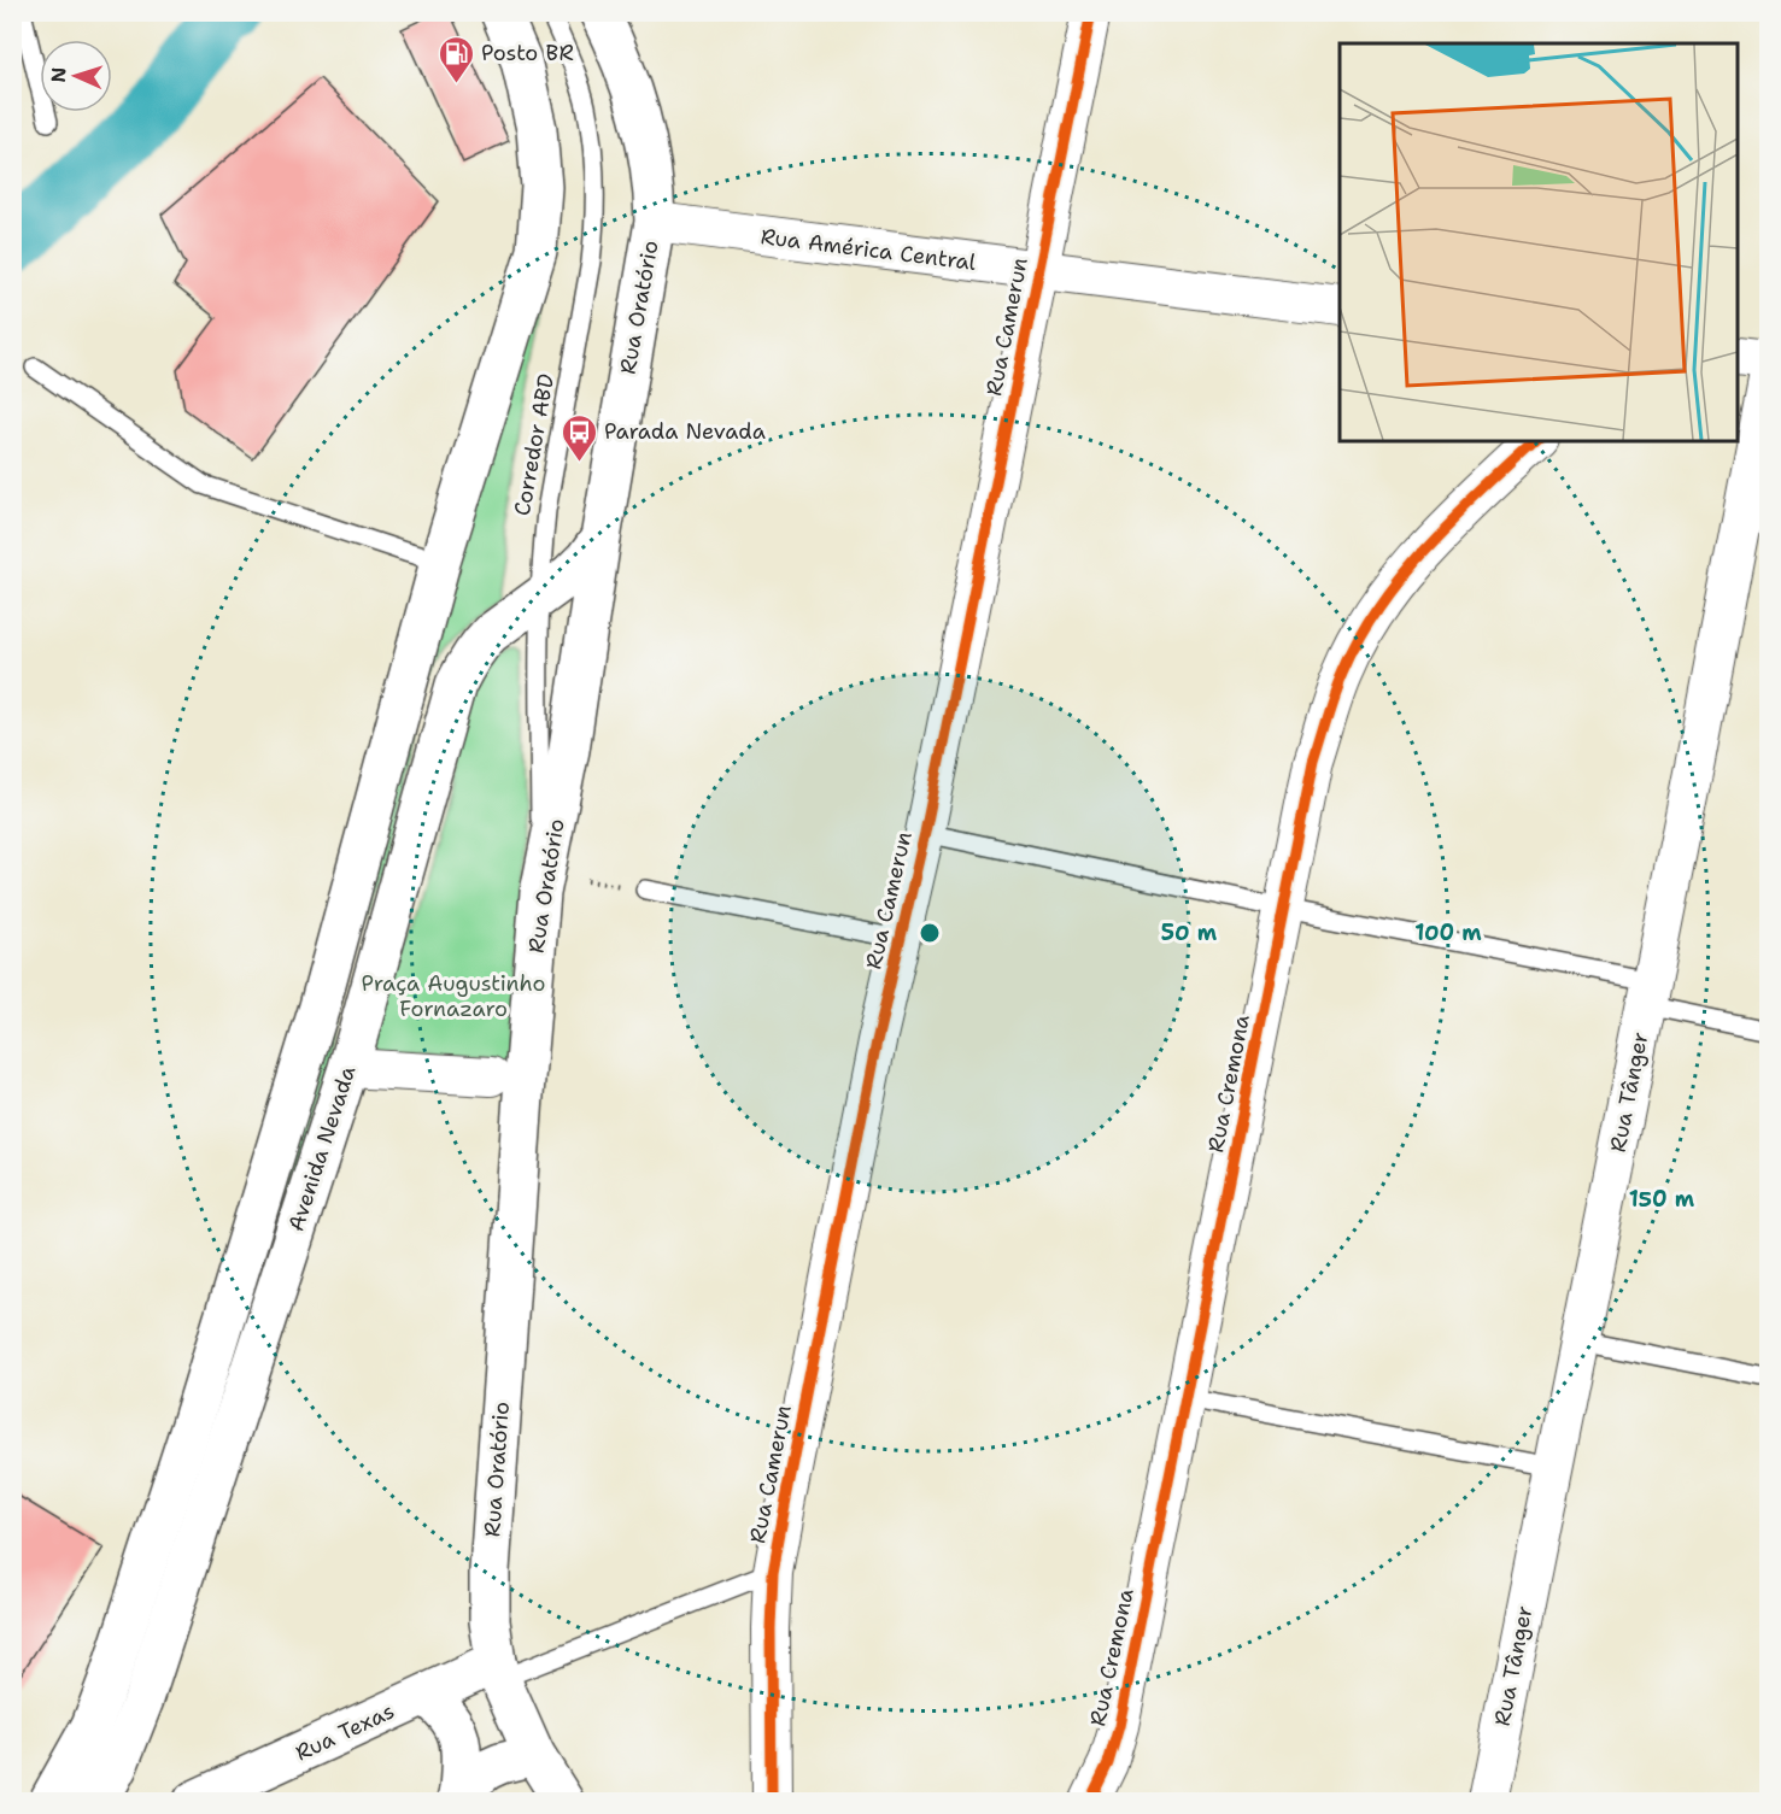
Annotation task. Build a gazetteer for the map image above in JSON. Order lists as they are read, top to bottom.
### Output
{
  "streets": {
    "main road": ["Rua Oratório", "Avenida Nevada", "Rua Texas"],
    "street": [
      "Rua América Central",
      "Rua Camerun",
      "Rua Cremona",
      "Rua Tânger"
    ],
    "lane": ["Corredor ABD"]
  },
  "crossings": [
    ["Rua América Central", "Rua Oratório"],
    ["Rua América Central", "Rua Camerun"],
    ["Rua Oratório", "Corredor ABD"],
    ["Rua Oratório", "Avenida Nevada"],
    ["Rua Oratório", "Rua Texas"],
    ["Corredor ABD", "Avenida Nevada"]
  ],
  "parks": ["Praça Augustinho Fornazaro"],
  "places": {
    "fuel station": ["Posto BR"],
    "bus stop": ["Parada Nevada"]
  },
  "north": "left",
  "rings": ["50 m", "100 m", "150 m"]
}
